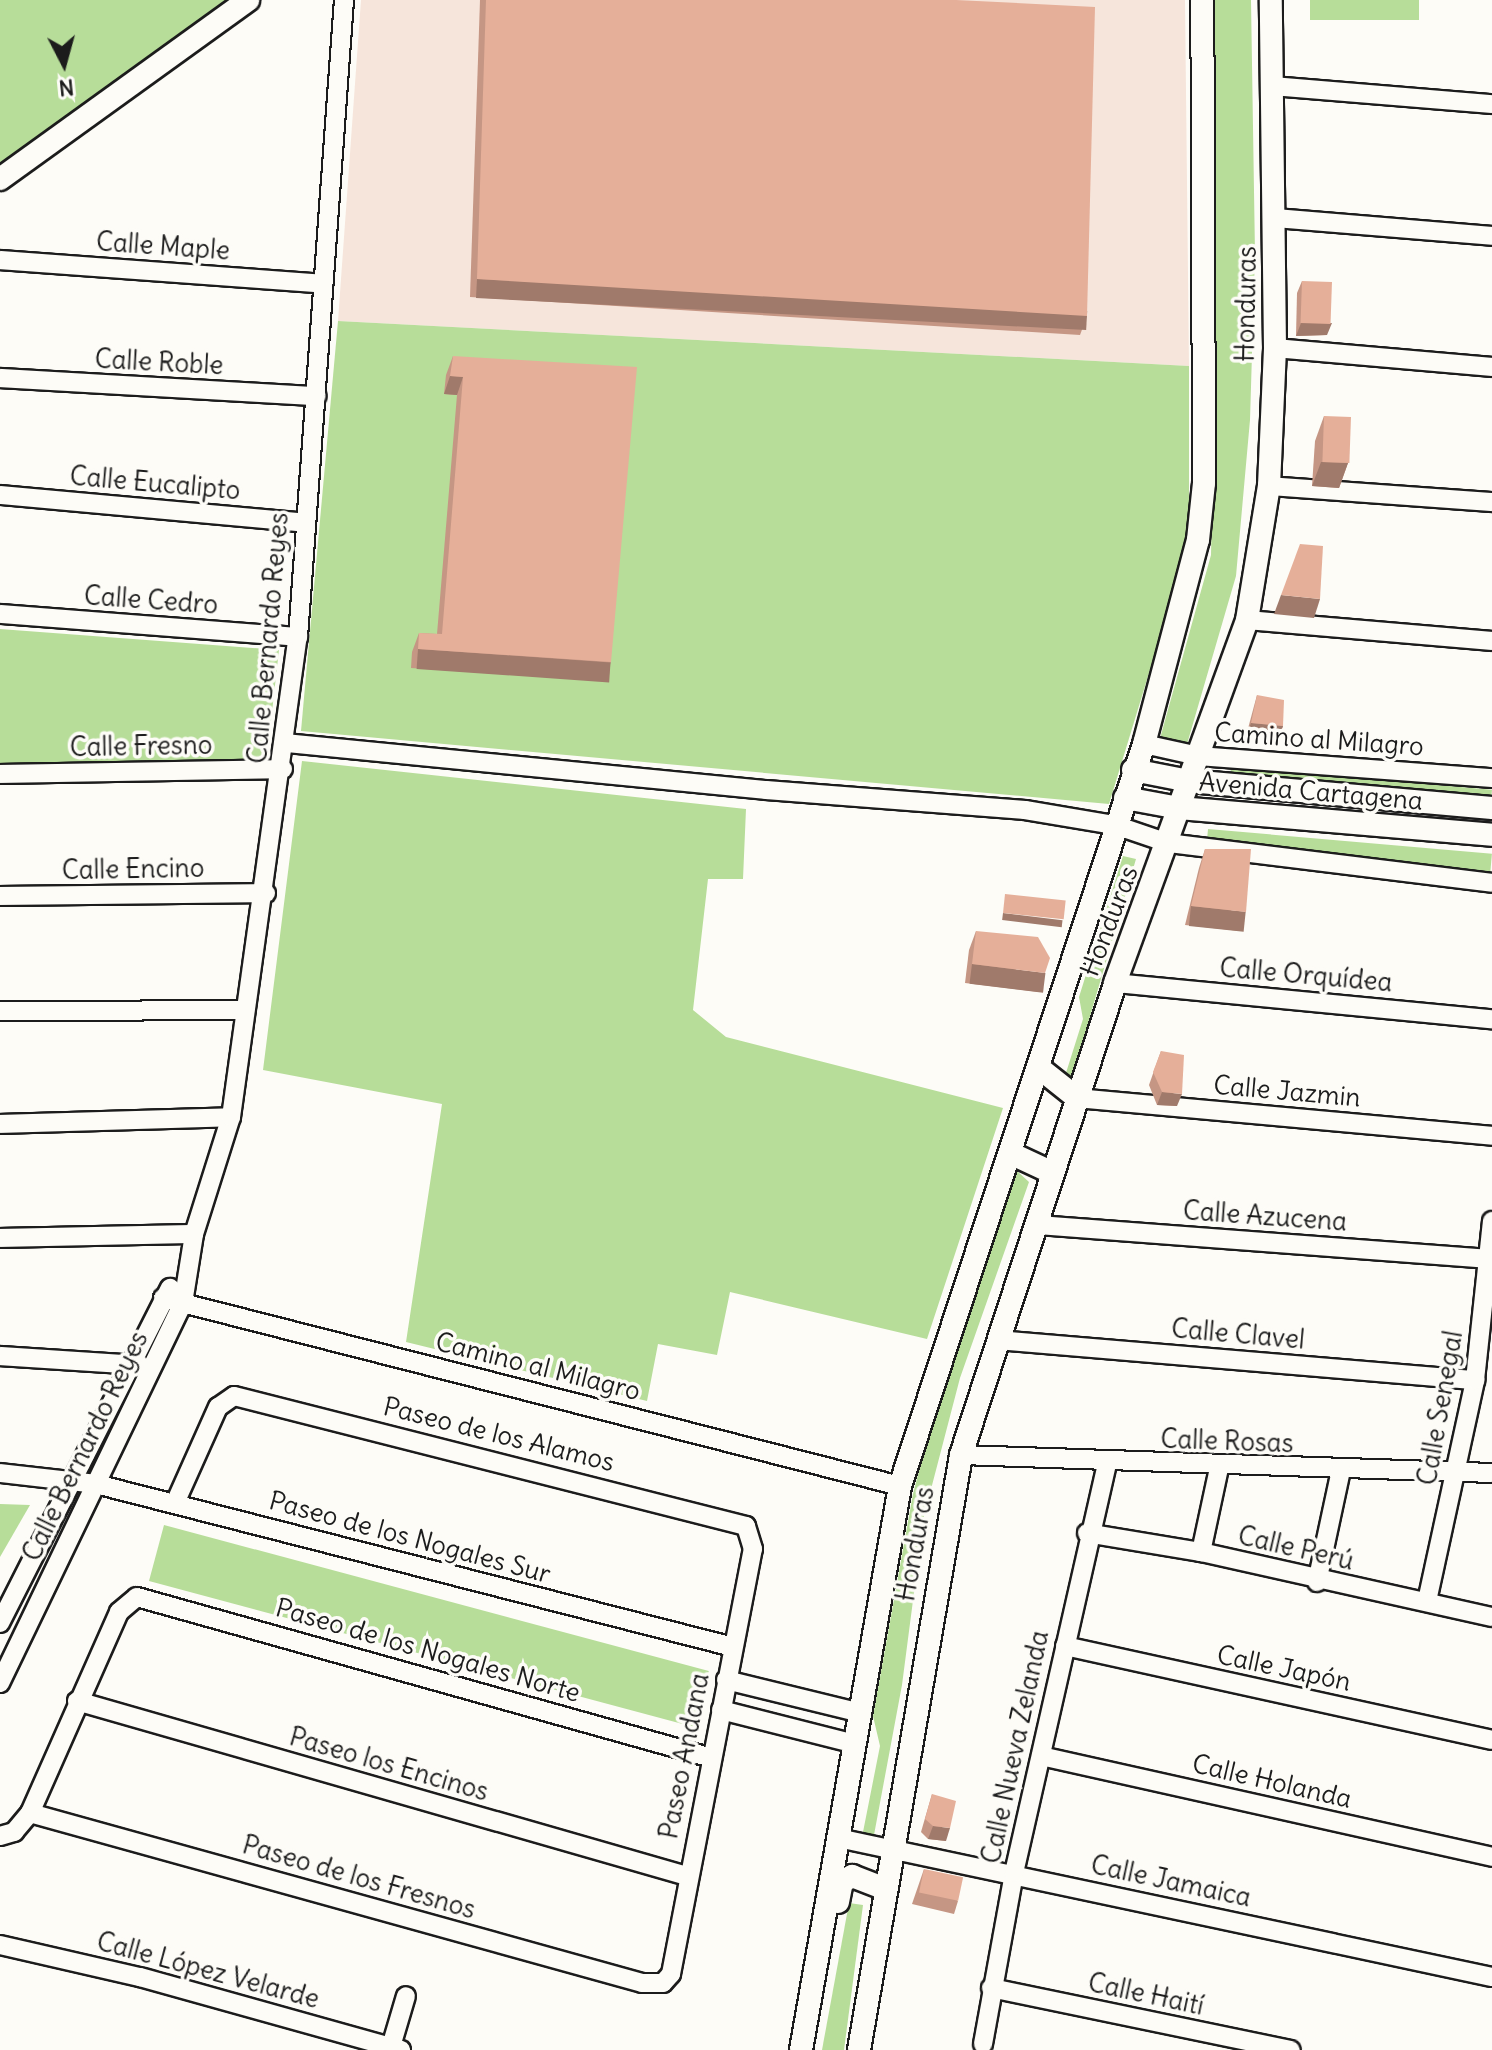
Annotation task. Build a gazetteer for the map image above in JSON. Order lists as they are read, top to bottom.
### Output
{
  "streets": {
    "street": [
      "Calle Maple",
      "Honduras",
      "Calle Roble",
      "Calle Eucalipto",
      "Calle Cedro",
      "Calle Bernardo Reyes",
      "Camino al Milagro",
      "Calle Fresno",
      "Avenida Cartagena",
      "Calle Encino",
      "Calle Orquídea",
      "Calle Jazmin",
      "Calle Azucena",
      "Calle Clavel",
      "Calle Senegal",
      "Paseo de los Alamos",
      "Calle Rosas",
      "Paseo de los Nogales Sur",
      "Calle Perú",
      "Paseo de los Nogales Norte",
      "Calle Japón",
      "Calle Nueva Zelanda",
      "Paseo Andana",
      "Paseo los Encinos",
      "Calle Holanda",
      "Paseo de los Fresnos",
      "Calle Jamaica",
      "Calle López Velarde",
      "Calle Haití"
    ]
  },
  "crossings": [
    ["Calle Maple", "Calle Bernardo Reyes"],
    ["Honduras", "Camino al Milagro"],
    ["Honduras", "Avenida Cartagena"],
    ["Honduras", "Calle Orquídea"],
    ["Honduras", "Calle Jazmin"],
    ["Honduras", "Calle Azucena"],
    ["Honduras", "Calle Clavel"],
    ["Honduras", "Calle Rosas"],
    ["Honduras", "Calle Jamaica"],
    ["Calle Roble", "Calle Bernardo Reyes"],
    ["Calle Eucalipto", "Calle Bernardo Reyes"],
    ["Calle Cedro", "Calle Bernardo Reyes"],
    ["Calle Bernardo Reyes", "Camino al Milagro"],
    ["Calle Bernardo Reyes", "Calle Fresno"],
    ["Calle Bernardo Reyes", "Calle Encino"],
    ["Calle Bernardo Reyes", "Paseo de los Nogales Sur"],
    ["Calle Azucena", "Calle Senegal"],
    ["Calle Clavel", "Calle Senegal"],
    ["Calle Senegal", "Calle Rosas"],
    ["Calle Senegal", "Calle Perú"],
    ["Paseo de los Alamos", "Paseo de los Nogales Sur"],
    ["Paseo de los Alamos", "Paseo Andana"],
    ["Calle Rosas", "Calle Nueva Zelanda"],
    ["Paseo de los Nogales Sur", "Paseo Andana"],
    ["Calle Perú", "Calle Nueva Zelanda"],
    ["Paseo de los Nogales Norte", "Paseo Andana"],
    ["Paseo de los Nogales Norte", "Paseo los Encinos"],
    ["Calle Japón", "Calle Nueva Zelanda"],
    ["Calle Nueva Zelanda", "Calle Holanda"],
    ["Calle Nueva Zelanda", "Calle Jamaica"],
    ["Calle Nueva Zelanda", "Calle Haití"],
    ["Paseo Andana", "Paseo los Encinos"],
    ["Paseo Andana", "Paseo de los Fresnos"]
  ],
  "north": "bottom"
}
